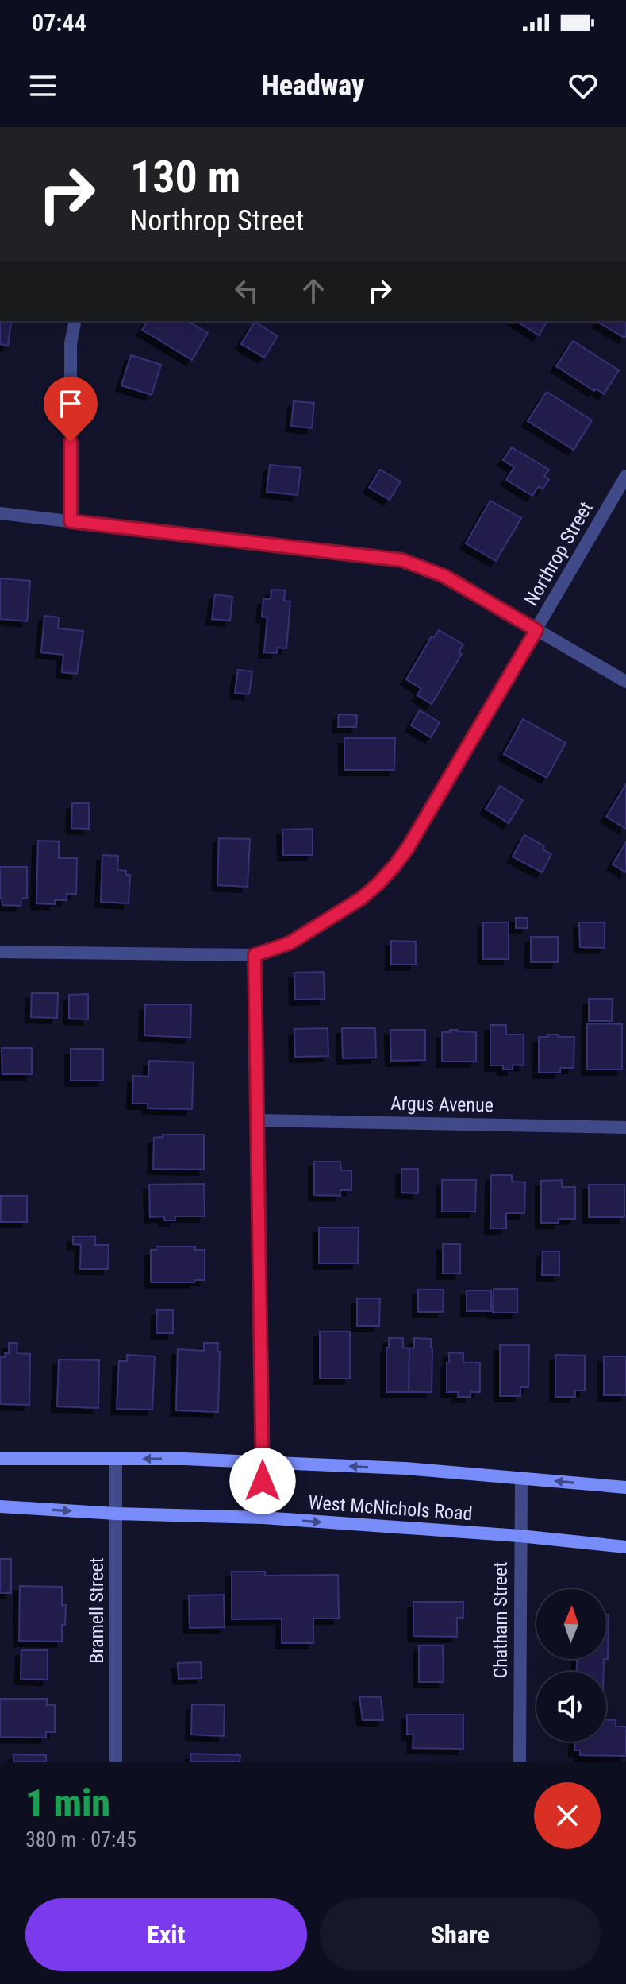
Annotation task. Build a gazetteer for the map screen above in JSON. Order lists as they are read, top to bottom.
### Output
{
  "streets": {
    "main road": ["West McNichols Road"],
    "street": [
      "Northrop Street",
      "Argus Avenue",
      "Bramell Street",
      "Chatham Street"
    ]
  },
  "crossings": [
    ["West McNichols Road", "Bramell Street"],
    ["West McNichols Road", "Chatham Street"]
  ],
  "north": "top",
  "page": {
    "status": "07:44",
    "header": "Headway",
    "turn": ["130 m", "Northrop Street"],
    "heading": ["1 min", "380 m · 07:45"],
    "buttons": ["Exit", "Share"]
  }
}
